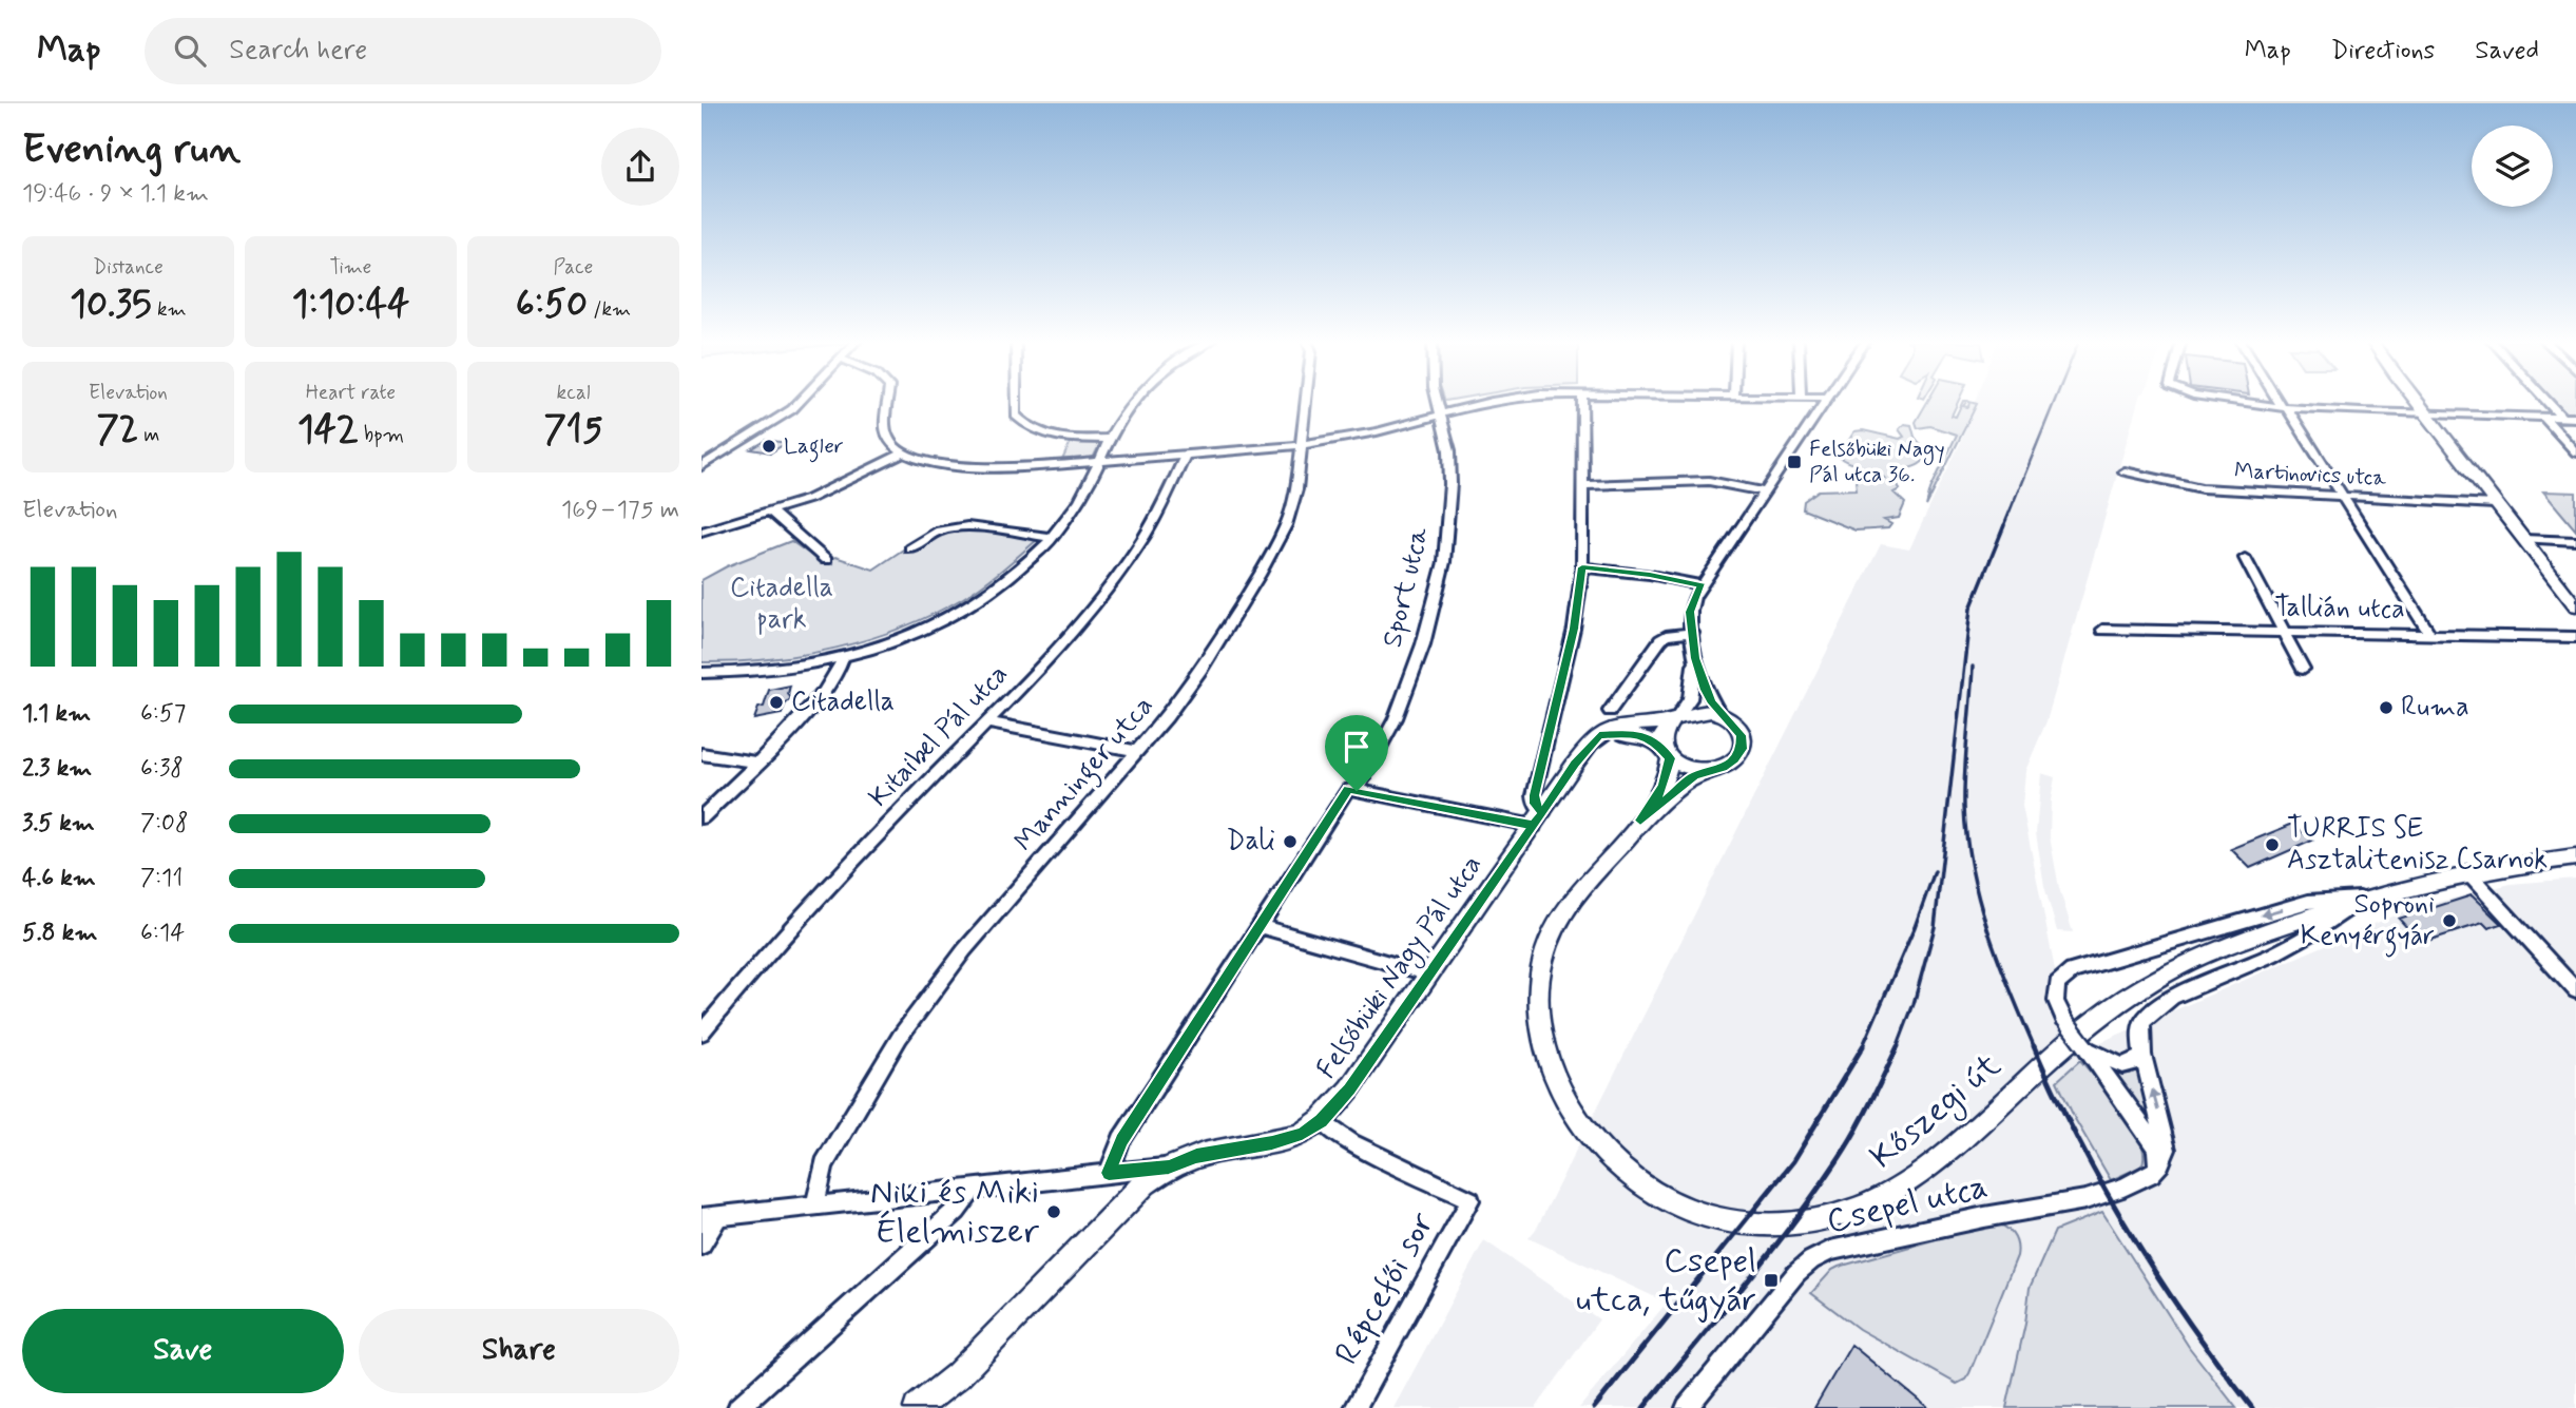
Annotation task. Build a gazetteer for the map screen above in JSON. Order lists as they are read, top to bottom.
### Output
{
  "streets": {
    "main road": ["Felsőbüki Nagy Pál utca", "Kőszegi út"],
    "street": [
      "Martinovics utca",
      "Sport utca",
      "Tallián utca",
      "Kitaibel Pál utca",
      "Manninger utca",
      "Csepel utca",
      "Répcefői sor"
    ]
  },
  "parks": ["Citadella park"],
  "places": {
    "other": [
      "Lagler",
      "Citadella",
      "Ruma",
      "Dali",
      "TURRIS SE Asztalitenisz Csarnok",
      "Soproni Kenyérgyár",
      "Niki és Miki Élelmiszer"
    ],
    "transit": ["Felsőbüki Nagy Pál utca 36.", "Csepel utca, tűgyár"]
  },
  "page": {
    "header": "Map",
    "search": "Search here",
    "nav": ["Map", "Directions", "Saved"],
    "heading": ["Evening run", "19:46 · 9 × 1.1 km"],
    "stats": [
      ["Distance", "10.35 km"],
      ["Time", "1:10:44"],
      ["Pace", "6:50 /km"],
      ["Elevation", "72 m"],
      ["Heart rate", "142 bpm"],
      ["kcal", "715"]
    ],
    "chart": ["Elevation", "169–175 m"],
    "list": [
      {
        "name": "1.1 km",
        "note": "6:57"
      },
      {
        "name": "2.3 km",
        "note": "6:38"
      },
      {
        "name": "3.5 km",
        "note": "7:08"
      },
      {
        "name": "4.6 km",
        "note": "7:11"
      },
      {
        "name": "5.8 km",
        "note": "6:14"
      }
    ],
    "buttons": ["Save", "Share"]
  }
}
